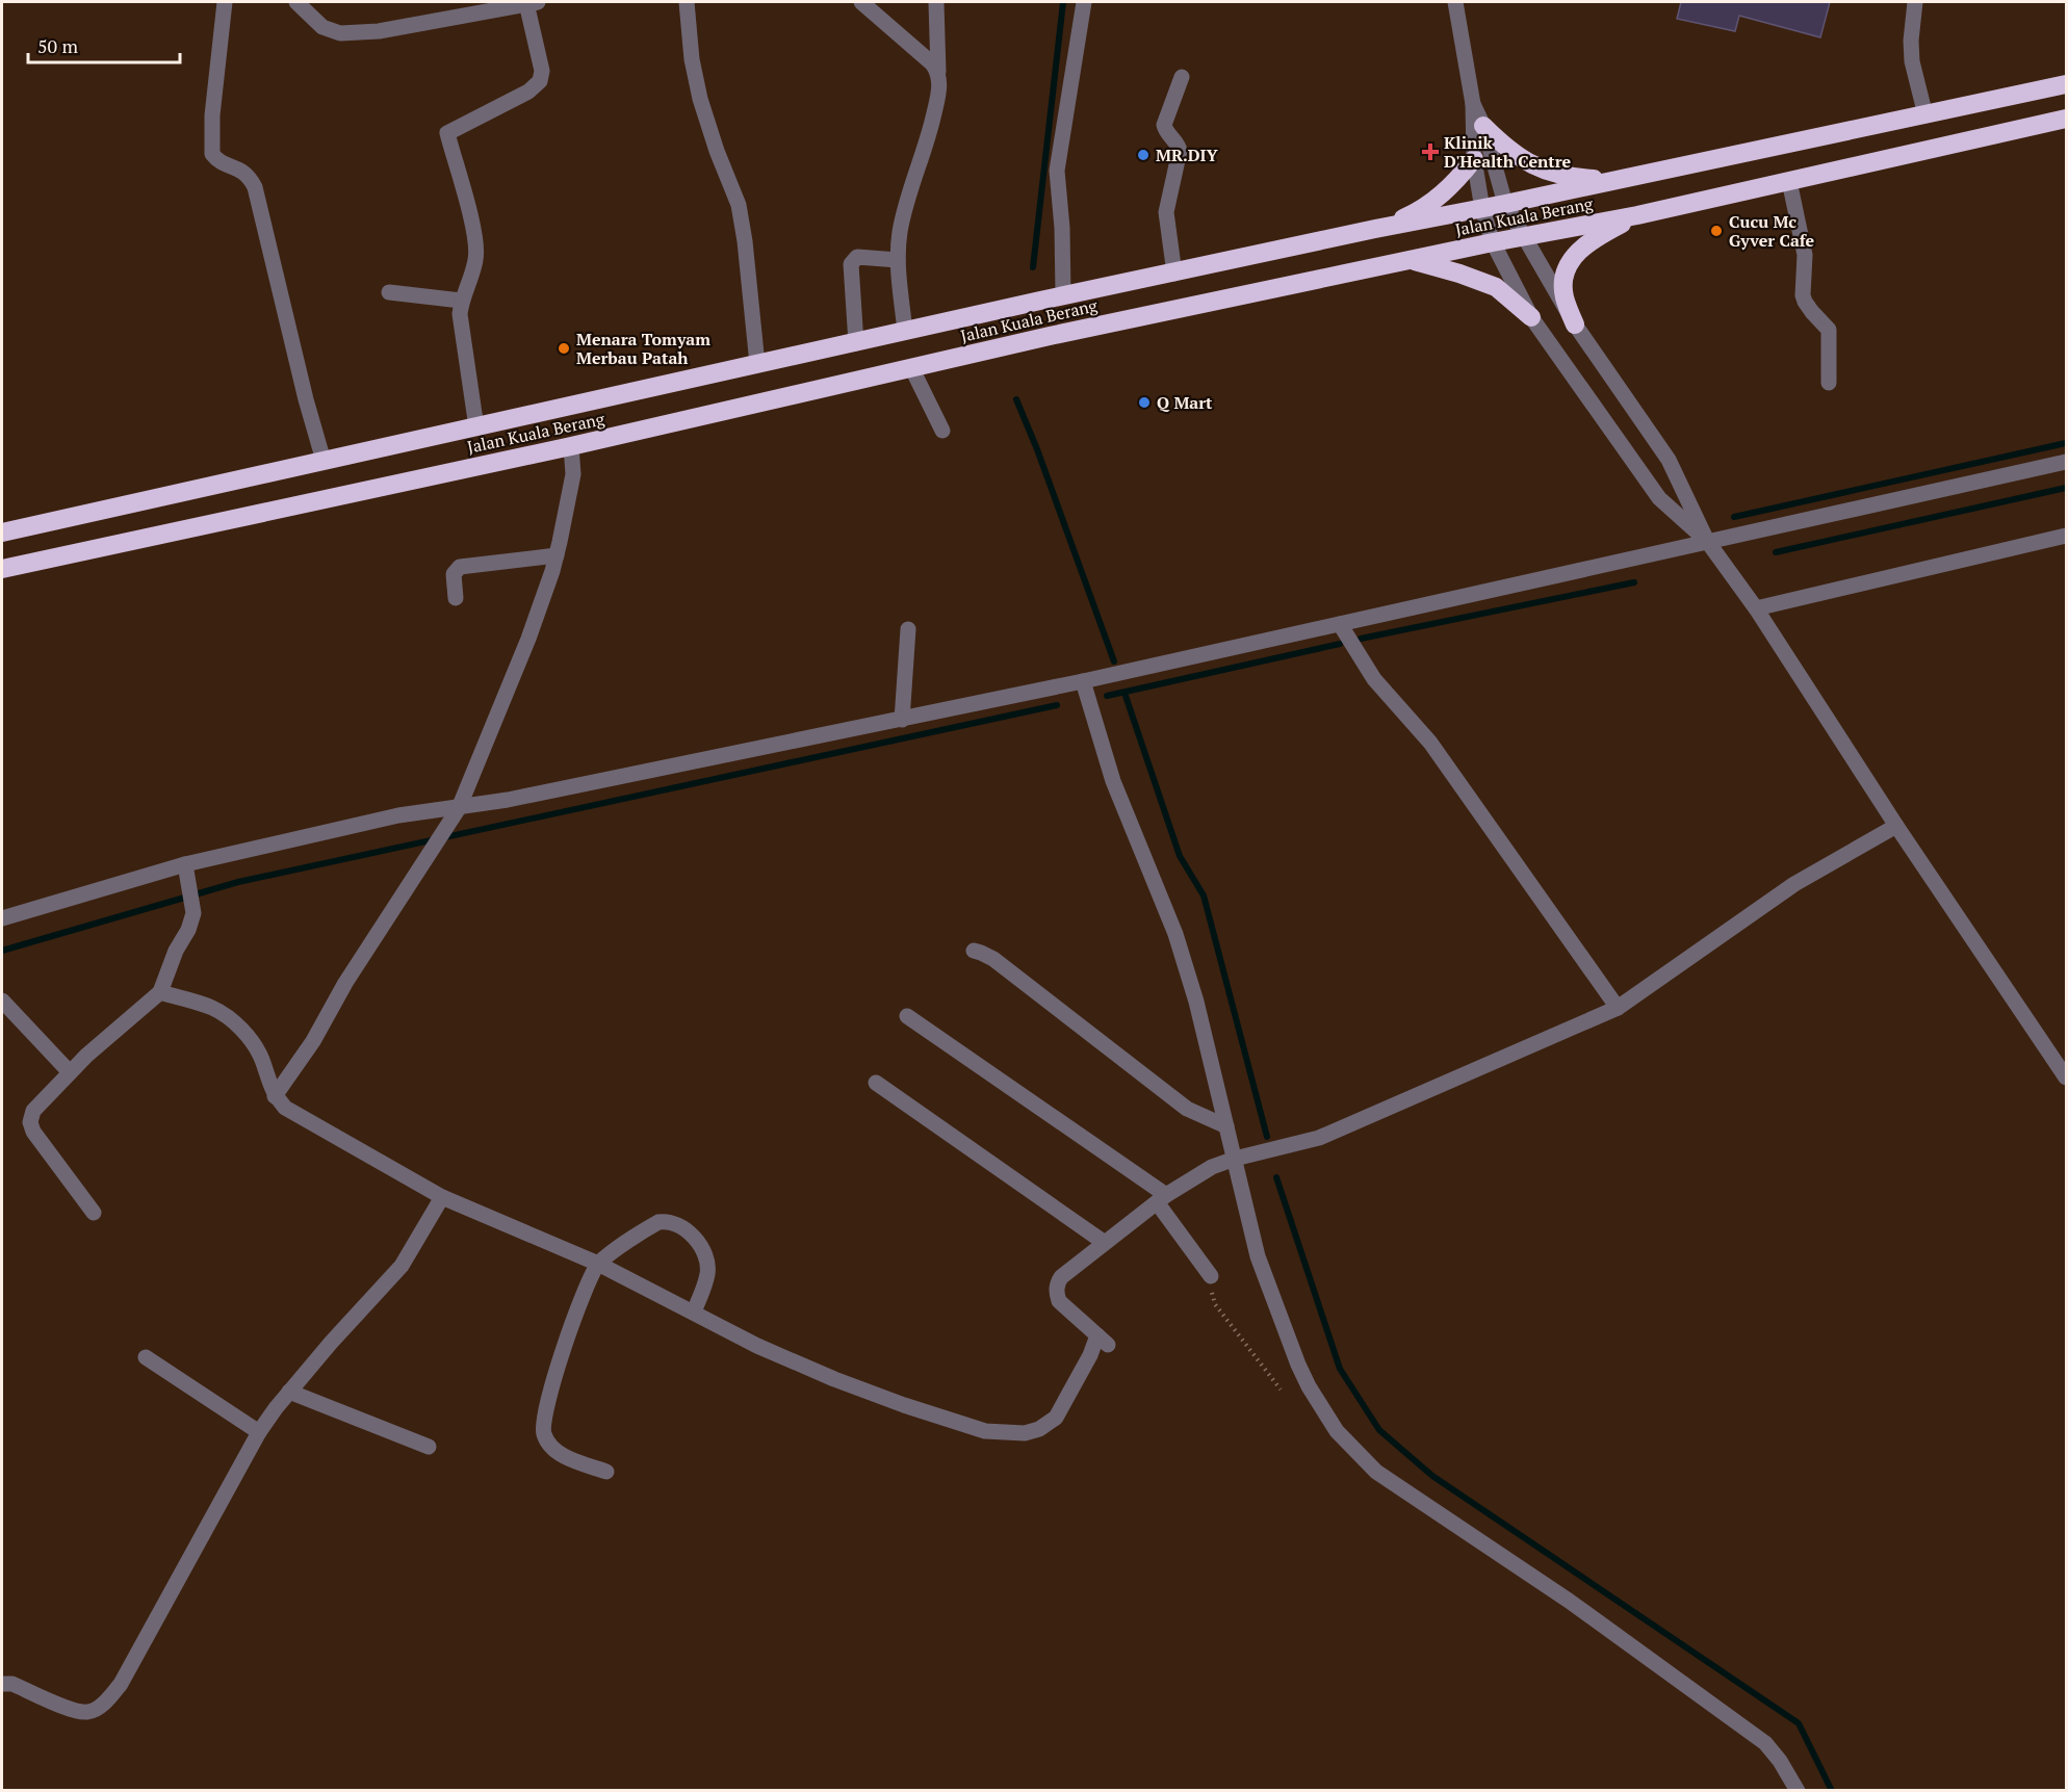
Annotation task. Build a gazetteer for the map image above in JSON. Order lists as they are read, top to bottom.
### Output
{
  "streets": {
    "highway": ["Jalan Kuala Berang"]
  },
  "places": {
    "health": ["Klinik D'Health Centre"],
    "other": [
      "MR.DIY",
      "Cucu Mc Gyver Cafe",
      "Menara Tomyam Merbau Patah",
      "Q Mart"
    ]
  },
  "scale_bar": "50 m"
}
